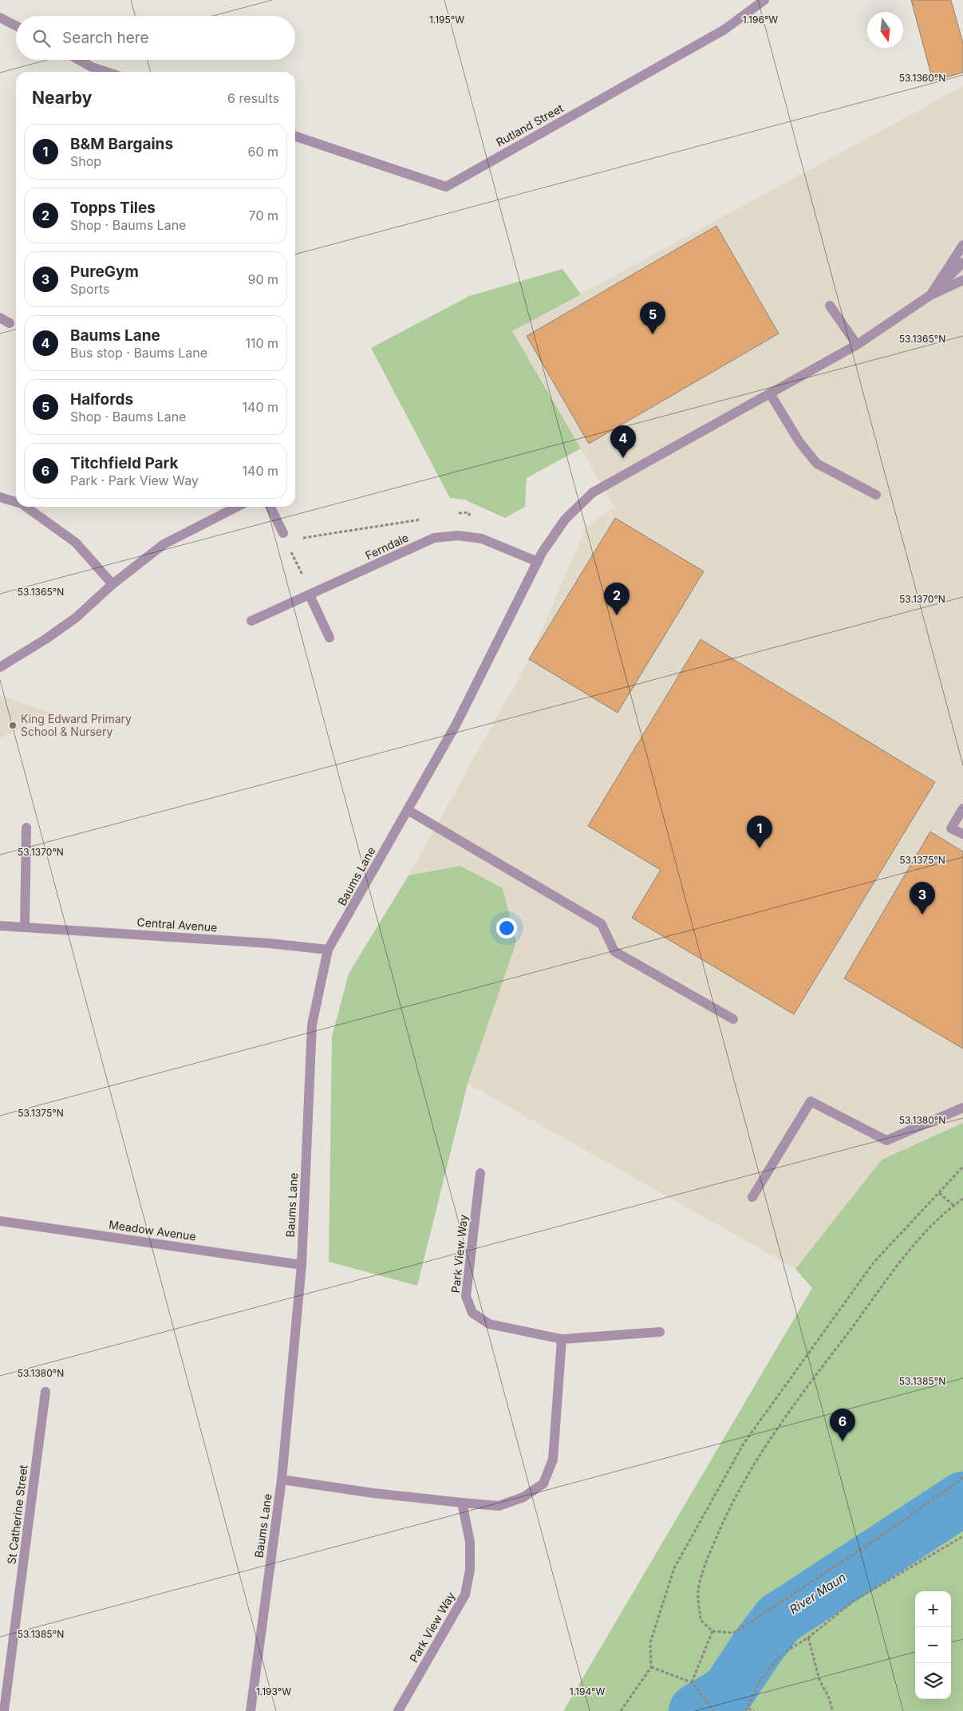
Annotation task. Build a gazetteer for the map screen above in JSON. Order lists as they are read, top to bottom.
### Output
{
  "streets": {
    "street": [
      "Rutland Street",
      "Ferndale",
      "Baums Lane",
      "Central Avenue",
      "Meadow Avenue",
      "Park View Way",
      "St Catherine Street"
    ]
  },
  "crossings": [
    ["Ferndale", "Baums Lane"],
    ["Baums Lane", "Central Avenue"],
    ["Baums Lane", "Meadow Avenue"]
  ],
  "water": ["River Maun"],
  "places": ["King Edward Primary School & Nursery"],
  "north": "bottom",
  "page": {
    "search": "Search here",
    "heading": ["Nearby", "6 results"],
    "list": [
      {
        "mark": "1",
        "name": "B&M Bargains",
        "note": "Shop",
        "value": "60 m"
      },
      {
        "mark": "2",
        "name": "Topps Tiles",
        "note": "Shop · Baums Lane",
        "value": "70 m"
      },
      {
        "mark": "3",
        "name": "PureGym",
        "note": "Sports",
        "value": "90 m"
      },
      {
        "mark": "4",
        "name": "Baums Lane",
        "note": "Bus stop · Baums Lane",
        "value": "110 m"
      },
      {
        "mark": "5",
        "name": "Halfords",
        "note": "Shop · Baums Lane",
        "value": "140 m"
      },
      {
        "mark": "6",
        "name": "Titchfield Park",
        "note": "Park · Park View Way",
        "value": "140 m"
      }
    ],
    "pins": [
      "5",
      "4",
      "2",
      "1",
      "3",
      "6"
    ],
    "map_buttons": ["+", "−"]
  },
  "coordinates": [
    "1.195°W",
    "1.196°W",
    "53.1360°N",
    "53.1365°N",
    "53.1370°N",
    "53.1375°N",
    "53.1380°N",
    "53.1385°N",
    "1.193°W",
    "1.194°W"
  ]
}
